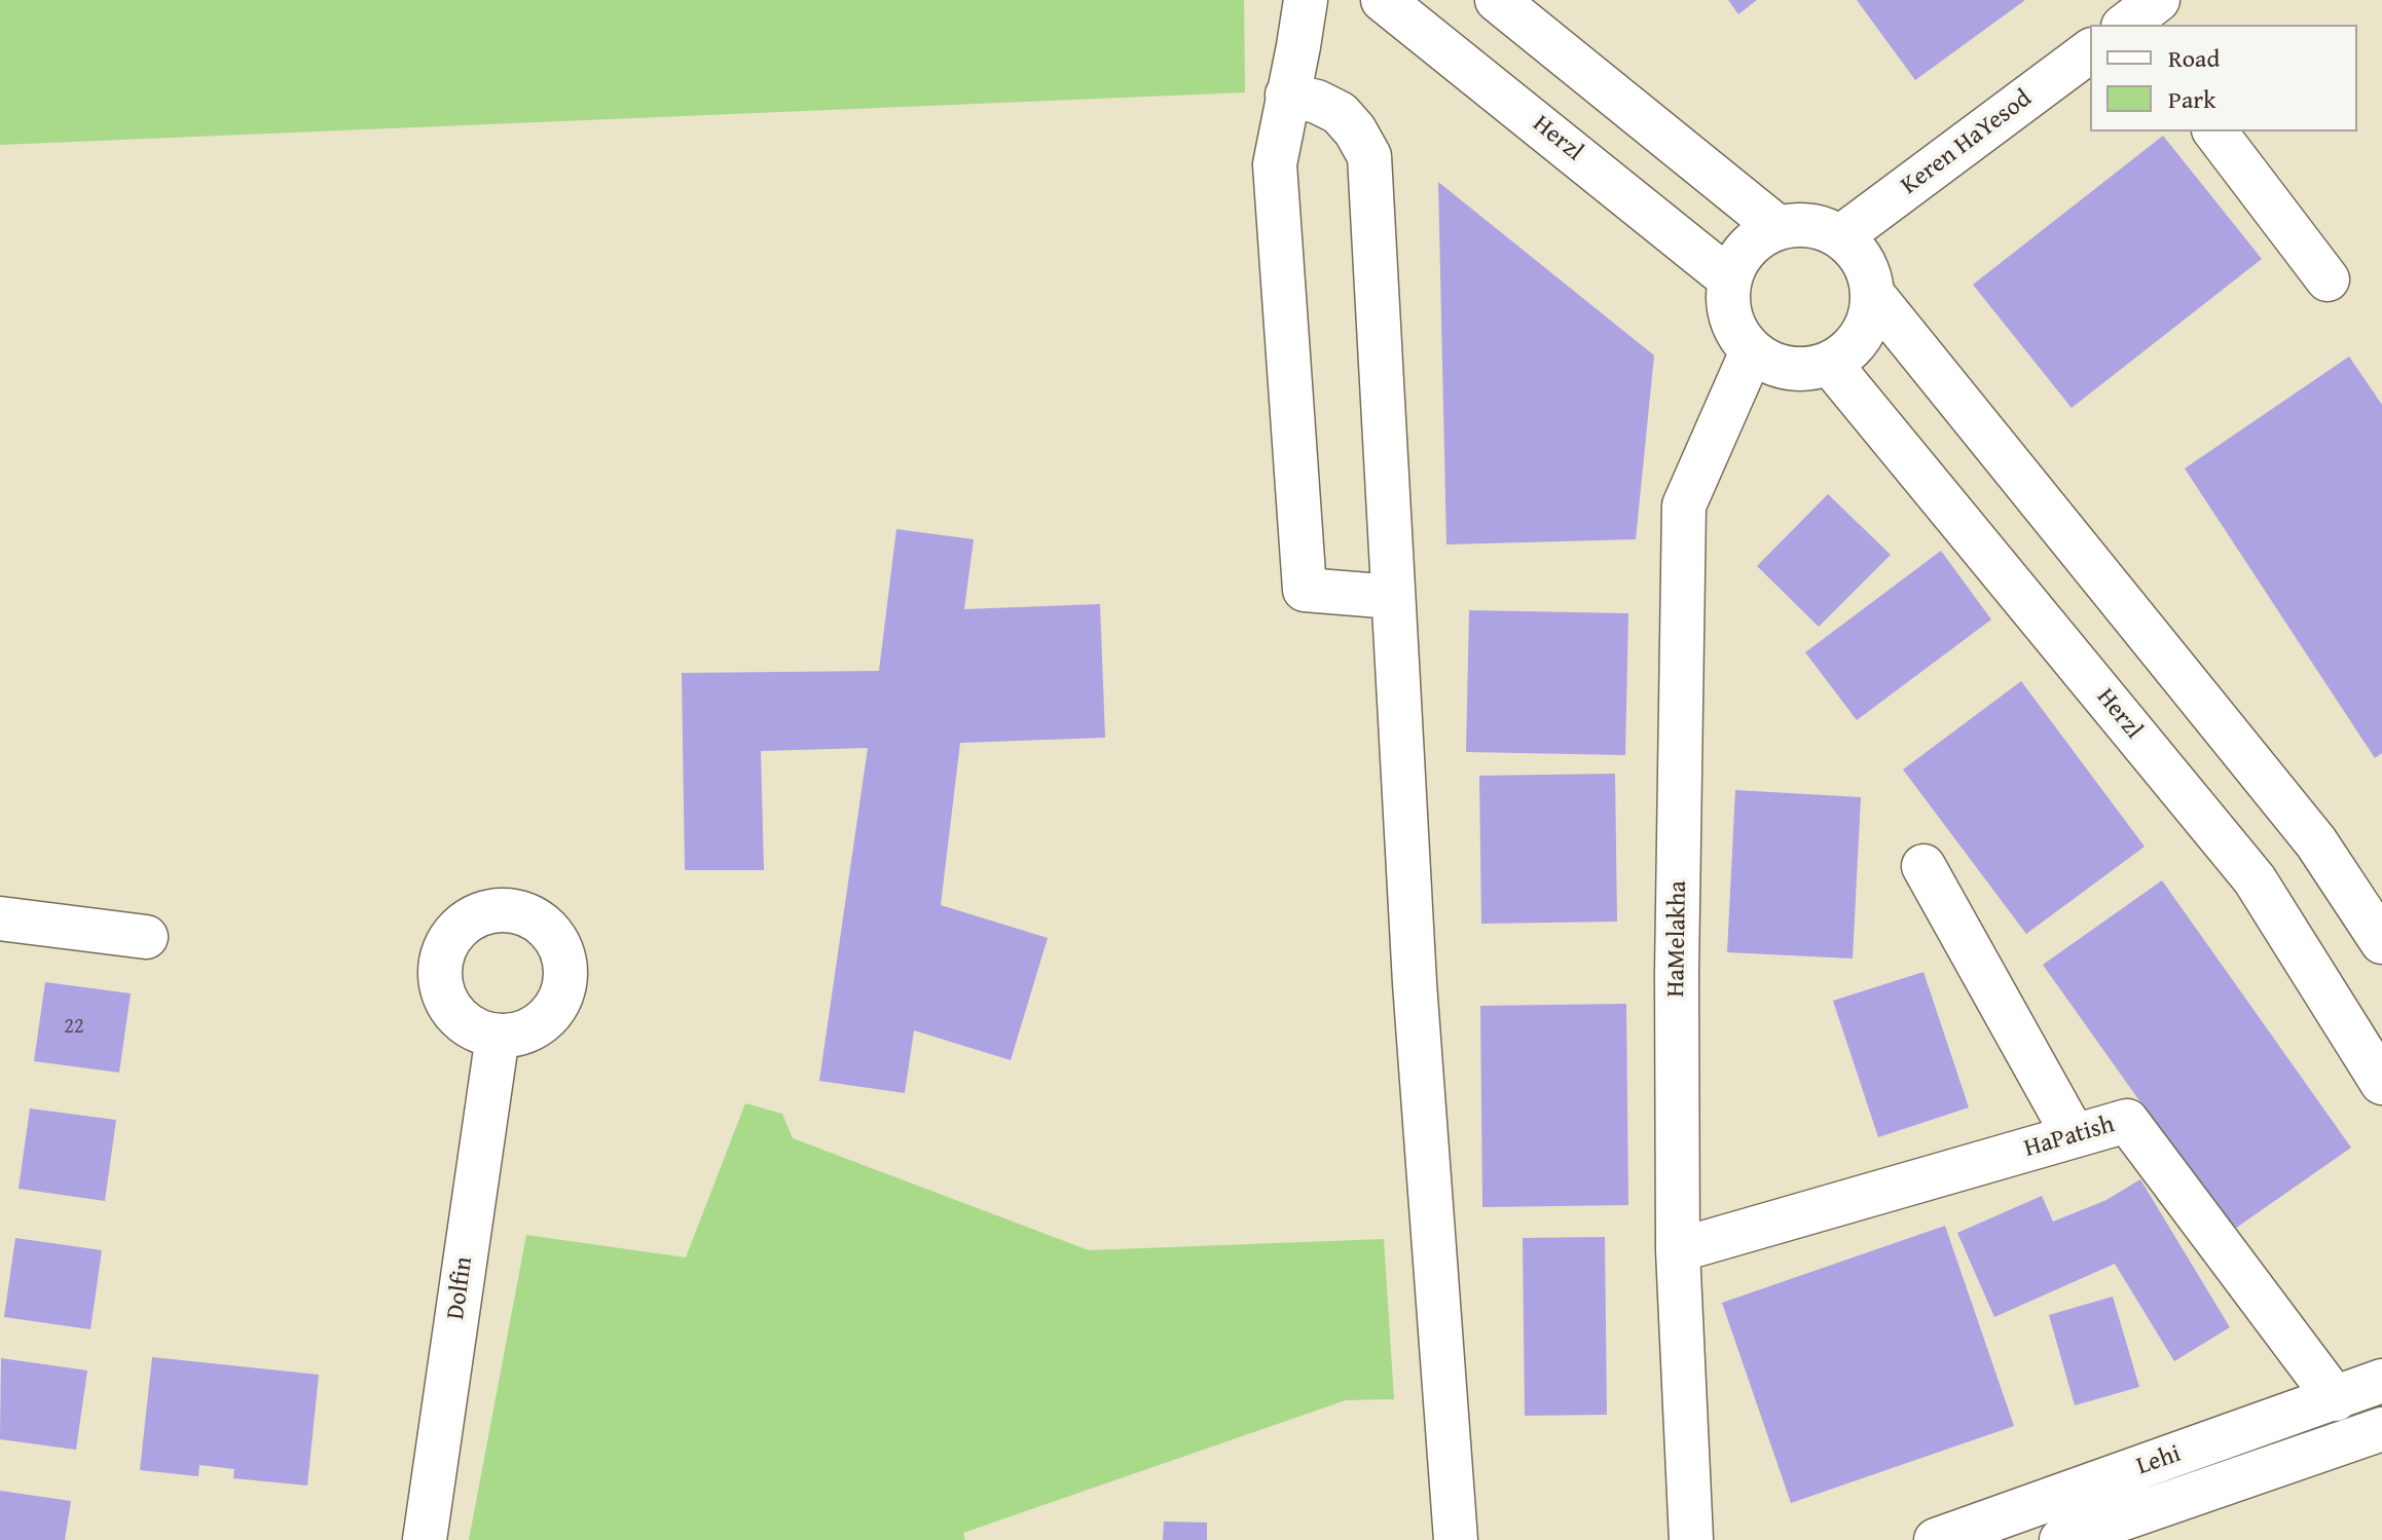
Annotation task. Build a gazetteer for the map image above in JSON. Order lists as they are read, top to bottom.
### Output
{
  "streets": {
    "street": [
      "Herzl",
      "Keren HaYesod",
      "HaMelakha",
      "HaPatish",
      "Dolfin",
      "Lehi"
    ]
  },
  "crossings": [
    ["Herzl", "Keren HaYesod"],
    ["Herzl", "HaMelakha"],
    ["Keren HaYesod", "HaMelakha"],
    ["HaMelakha", "HaPatish"],
    ["HaPatish", "Lehi"]
  ],
  "house_numbers": ["22"],
  "legend": ["Road", "Park"]
}
